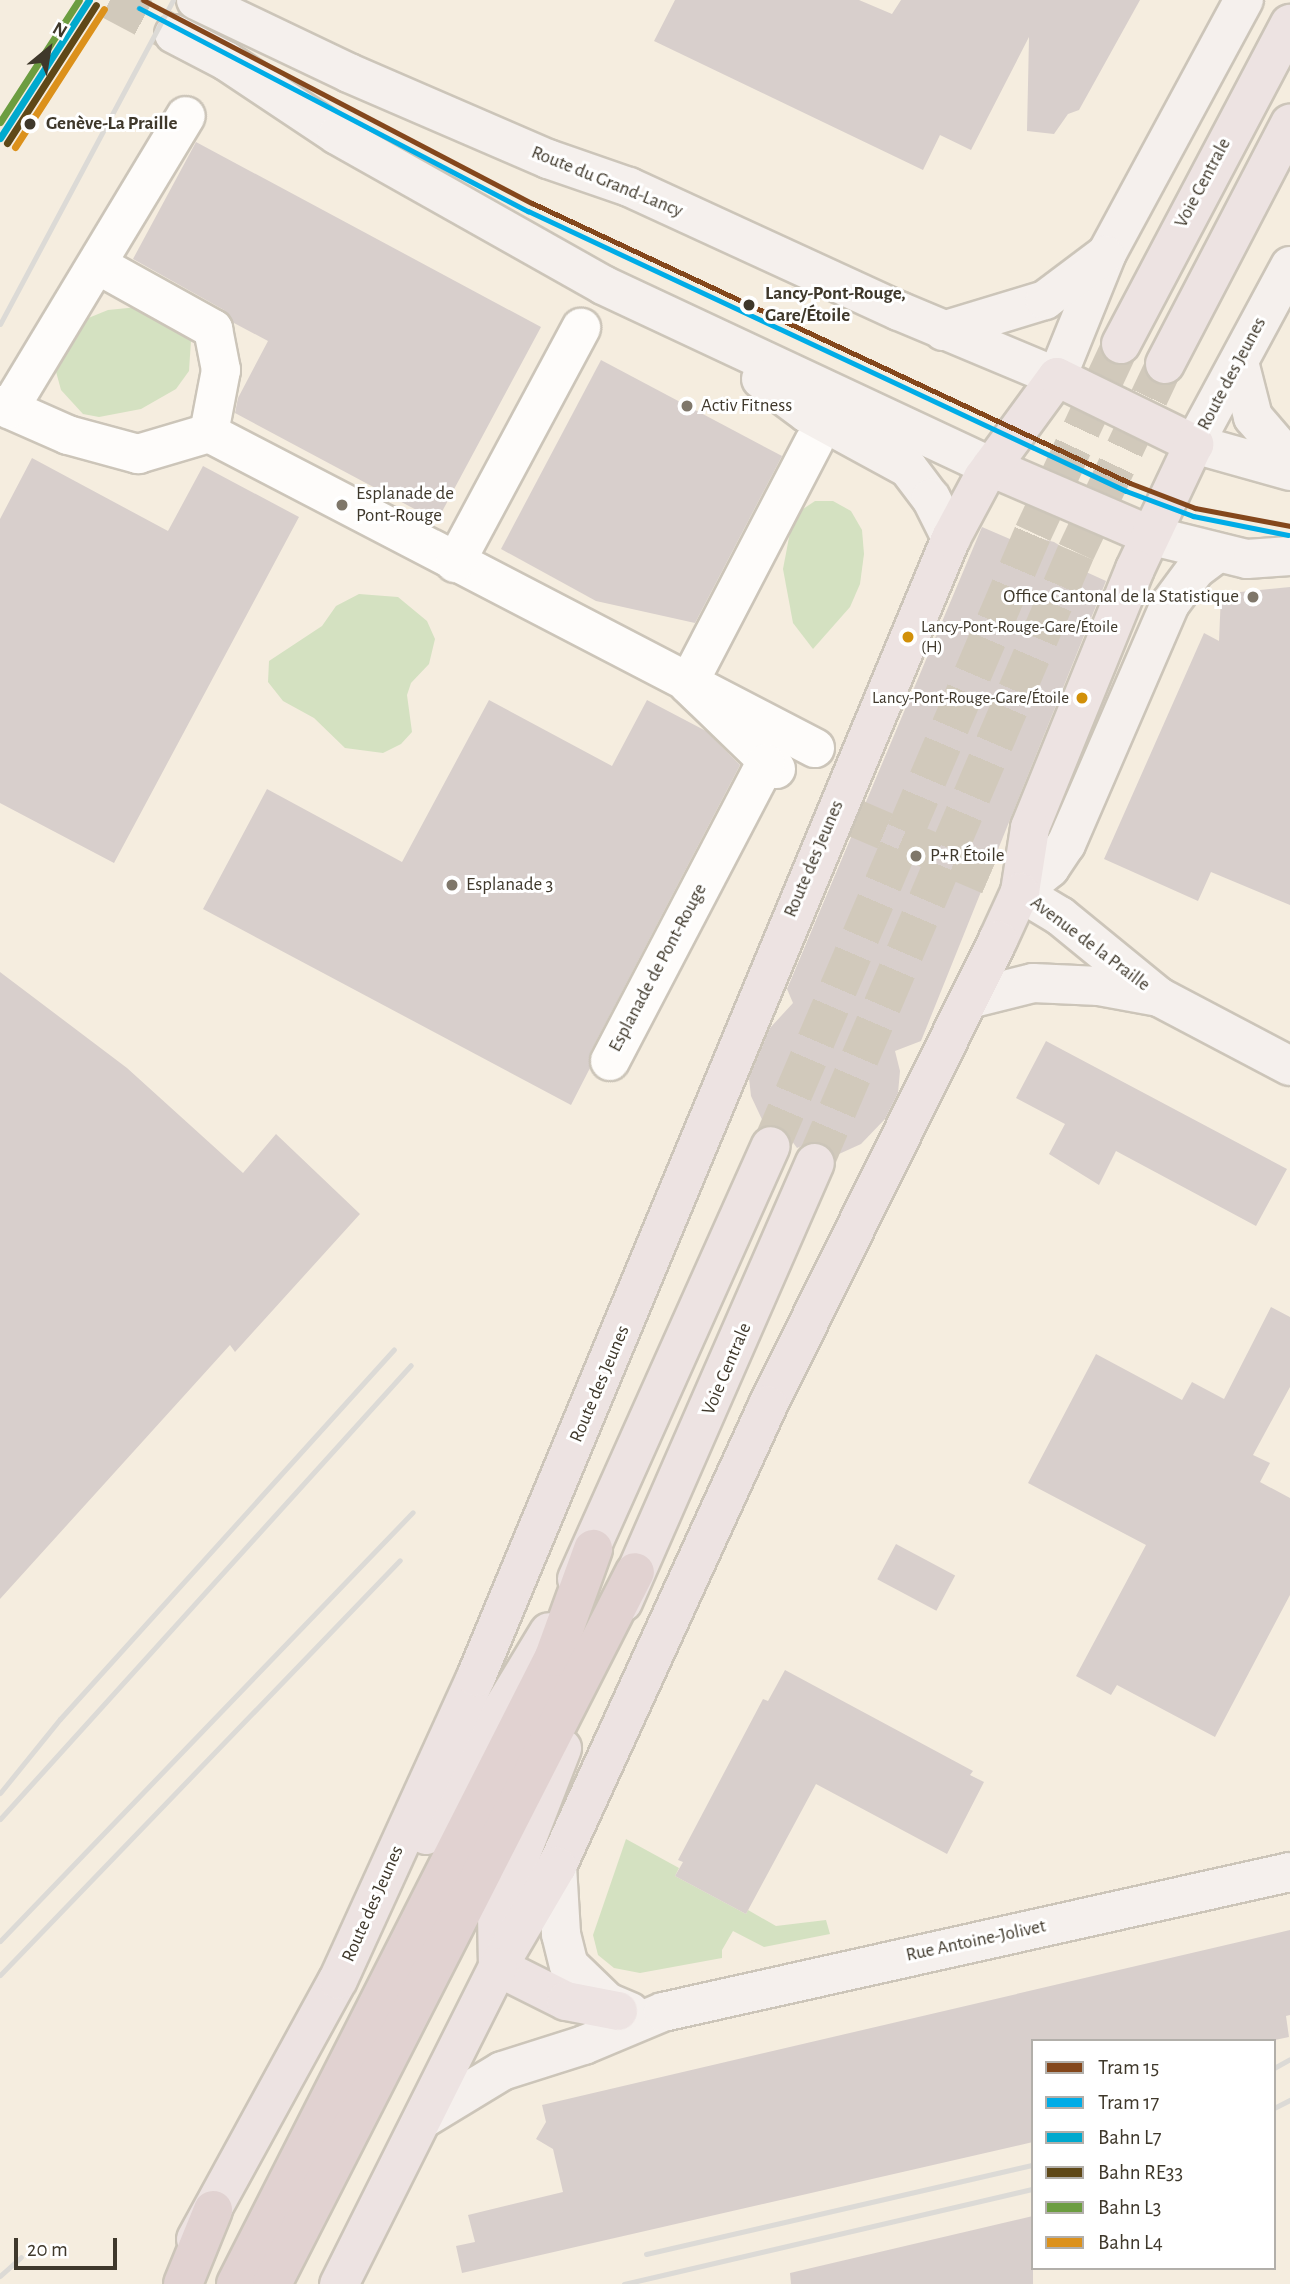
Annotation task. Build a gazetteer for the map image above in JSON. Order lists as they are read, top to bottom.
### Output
{
  "streets": {
    "main road": [
      "Route du Grand-Lancy",
      "Voie Centrale",
      "Route des Jeunes",
      "Avenue de la Praille",
      "Rue Antoine-Jolivet"
    ],
    "street": ["Esplanade de Pont-Rouge"]
  },
  "crossings": [
    ["Route du Grand-Lancy", "Route des Jeunes"]
  ],
  "places": [
    "Genève-La Praille",
    "Lancy-Pont-Rouge, Gare/Étoile",
    "Activ Fitness",
    "Esplanade de Pont-Rouge",
    "Office Cantonal de la Statistique",
    "Lancy-Pont-Rouge-Gare/Étoile (H)",
    "Lancy-Pont-Rouge-Gare/Étoile",
    "P+R Étoile",
    "Esplanade 3"
  ],
  "lines": [
    "tram line 15",
    "rail line L7",
    "rail line L3",
    "rail line RE33",
    "tram line 17",
    "rail line L4"
  ],
  "legend": [
    "Tram 15",
    "Tram 17",
    "Bahn L7",
    "Bahn RE33",
    "Bahn L3",
    "Bahn L4"
  ],
  "scale_bar": "20 m",
  "north": "top right"
}
